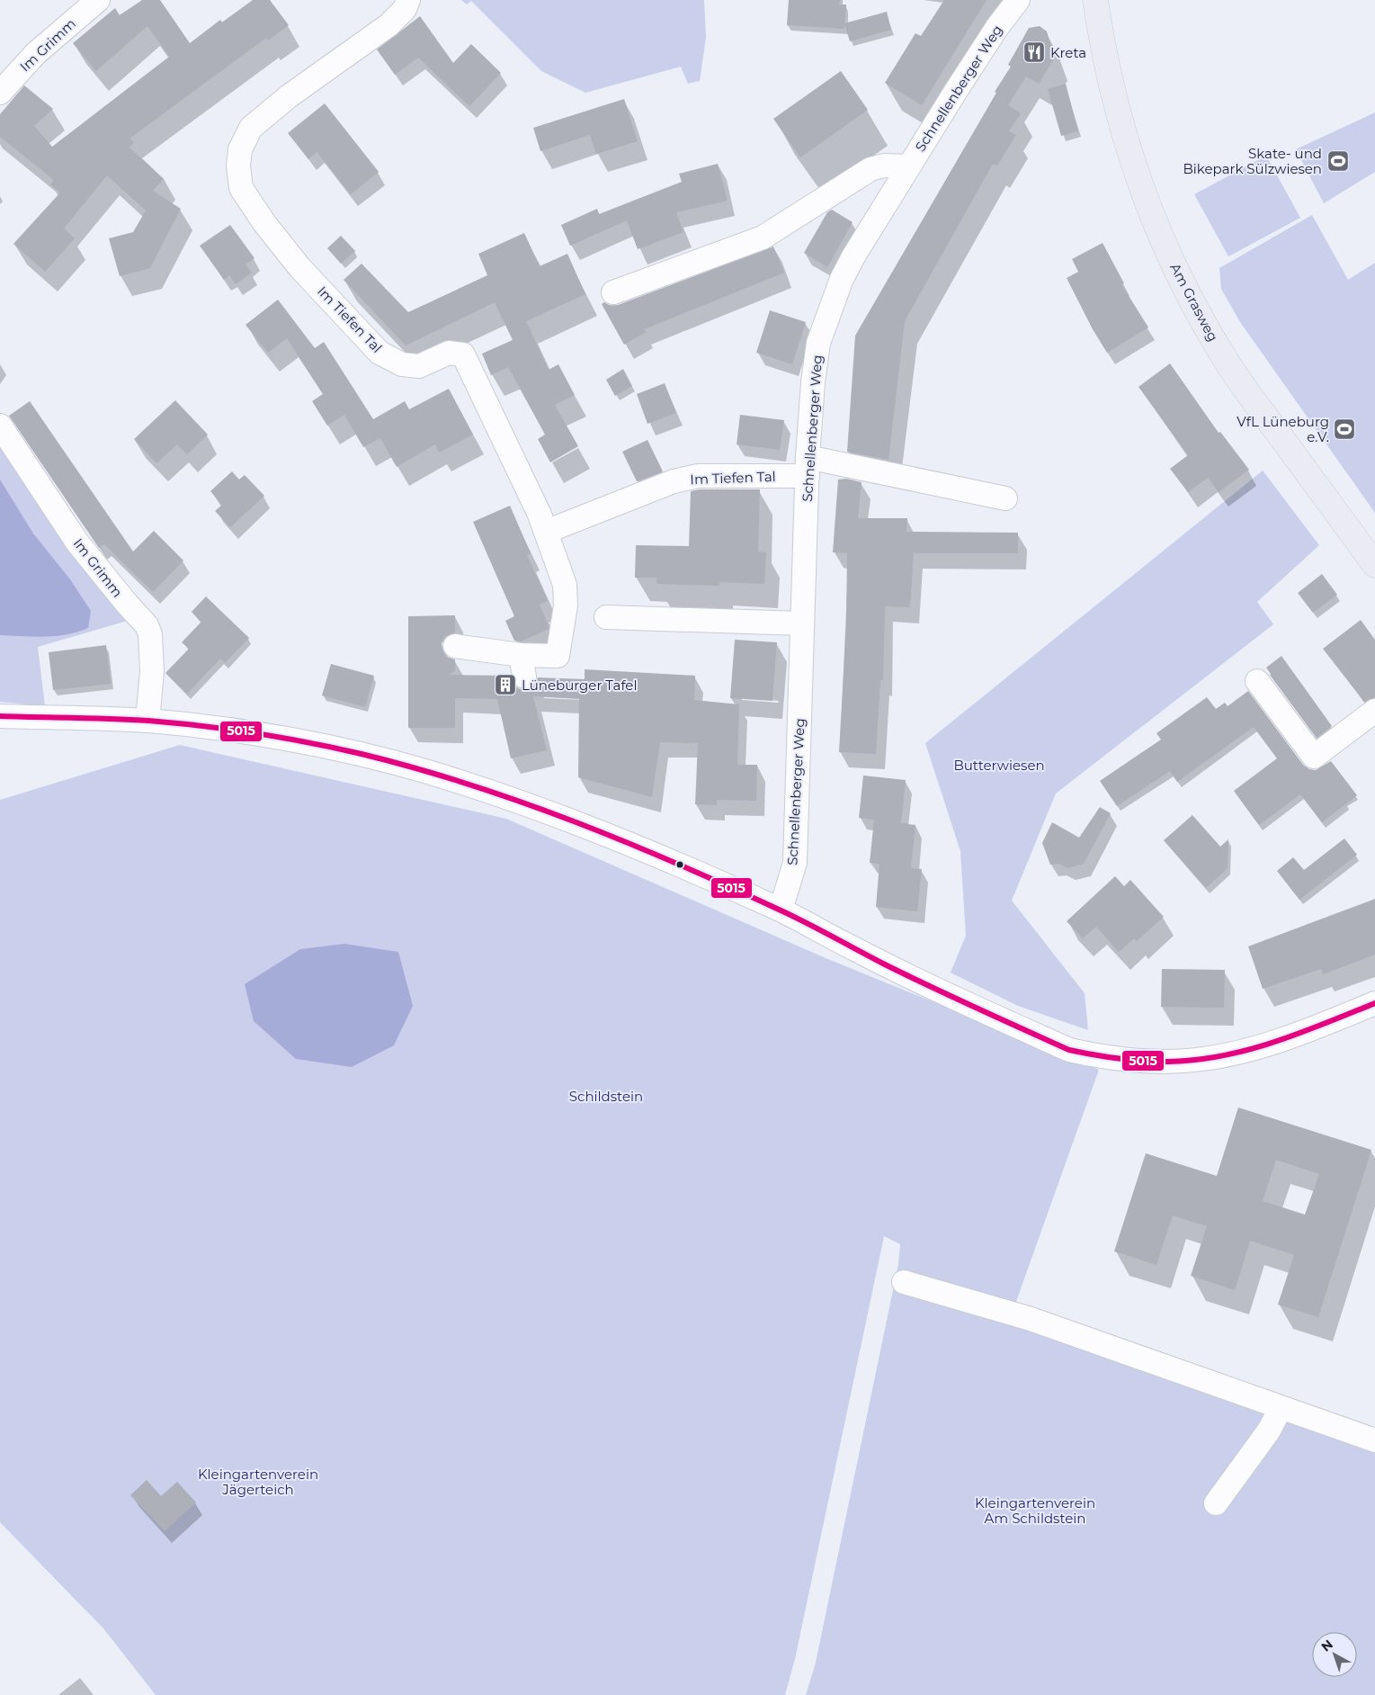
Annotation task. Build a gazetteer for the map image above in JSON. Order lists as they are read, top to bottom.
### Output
{
  "streets": {
    "main road": ["Am Grasweg"],
    "street": ["Im Grimm", "Schnellenberger Weg", "Im Tiefen Tal"]
  },
  "crossings": [
    ["Schnellenberger Weg", "Im Tiefen Tal"]
  ],
  "parks": [
    "Butterwiesen",
    "Schildstein",
    "Kleingartenverein Jägerteich",
    "Kleingartenverein Am Schildstein"
  ],
  "places": {
    "restaurant": ["Kreta"],
    "sports": ["Skate- und Bikepark Sülzwiesen", "VfL Lüneburg e.V."],
    "building": ["Lüneburger Tafel"]
  },
  "lines": ["transit line 5015"],
  "north": "top left"
}
